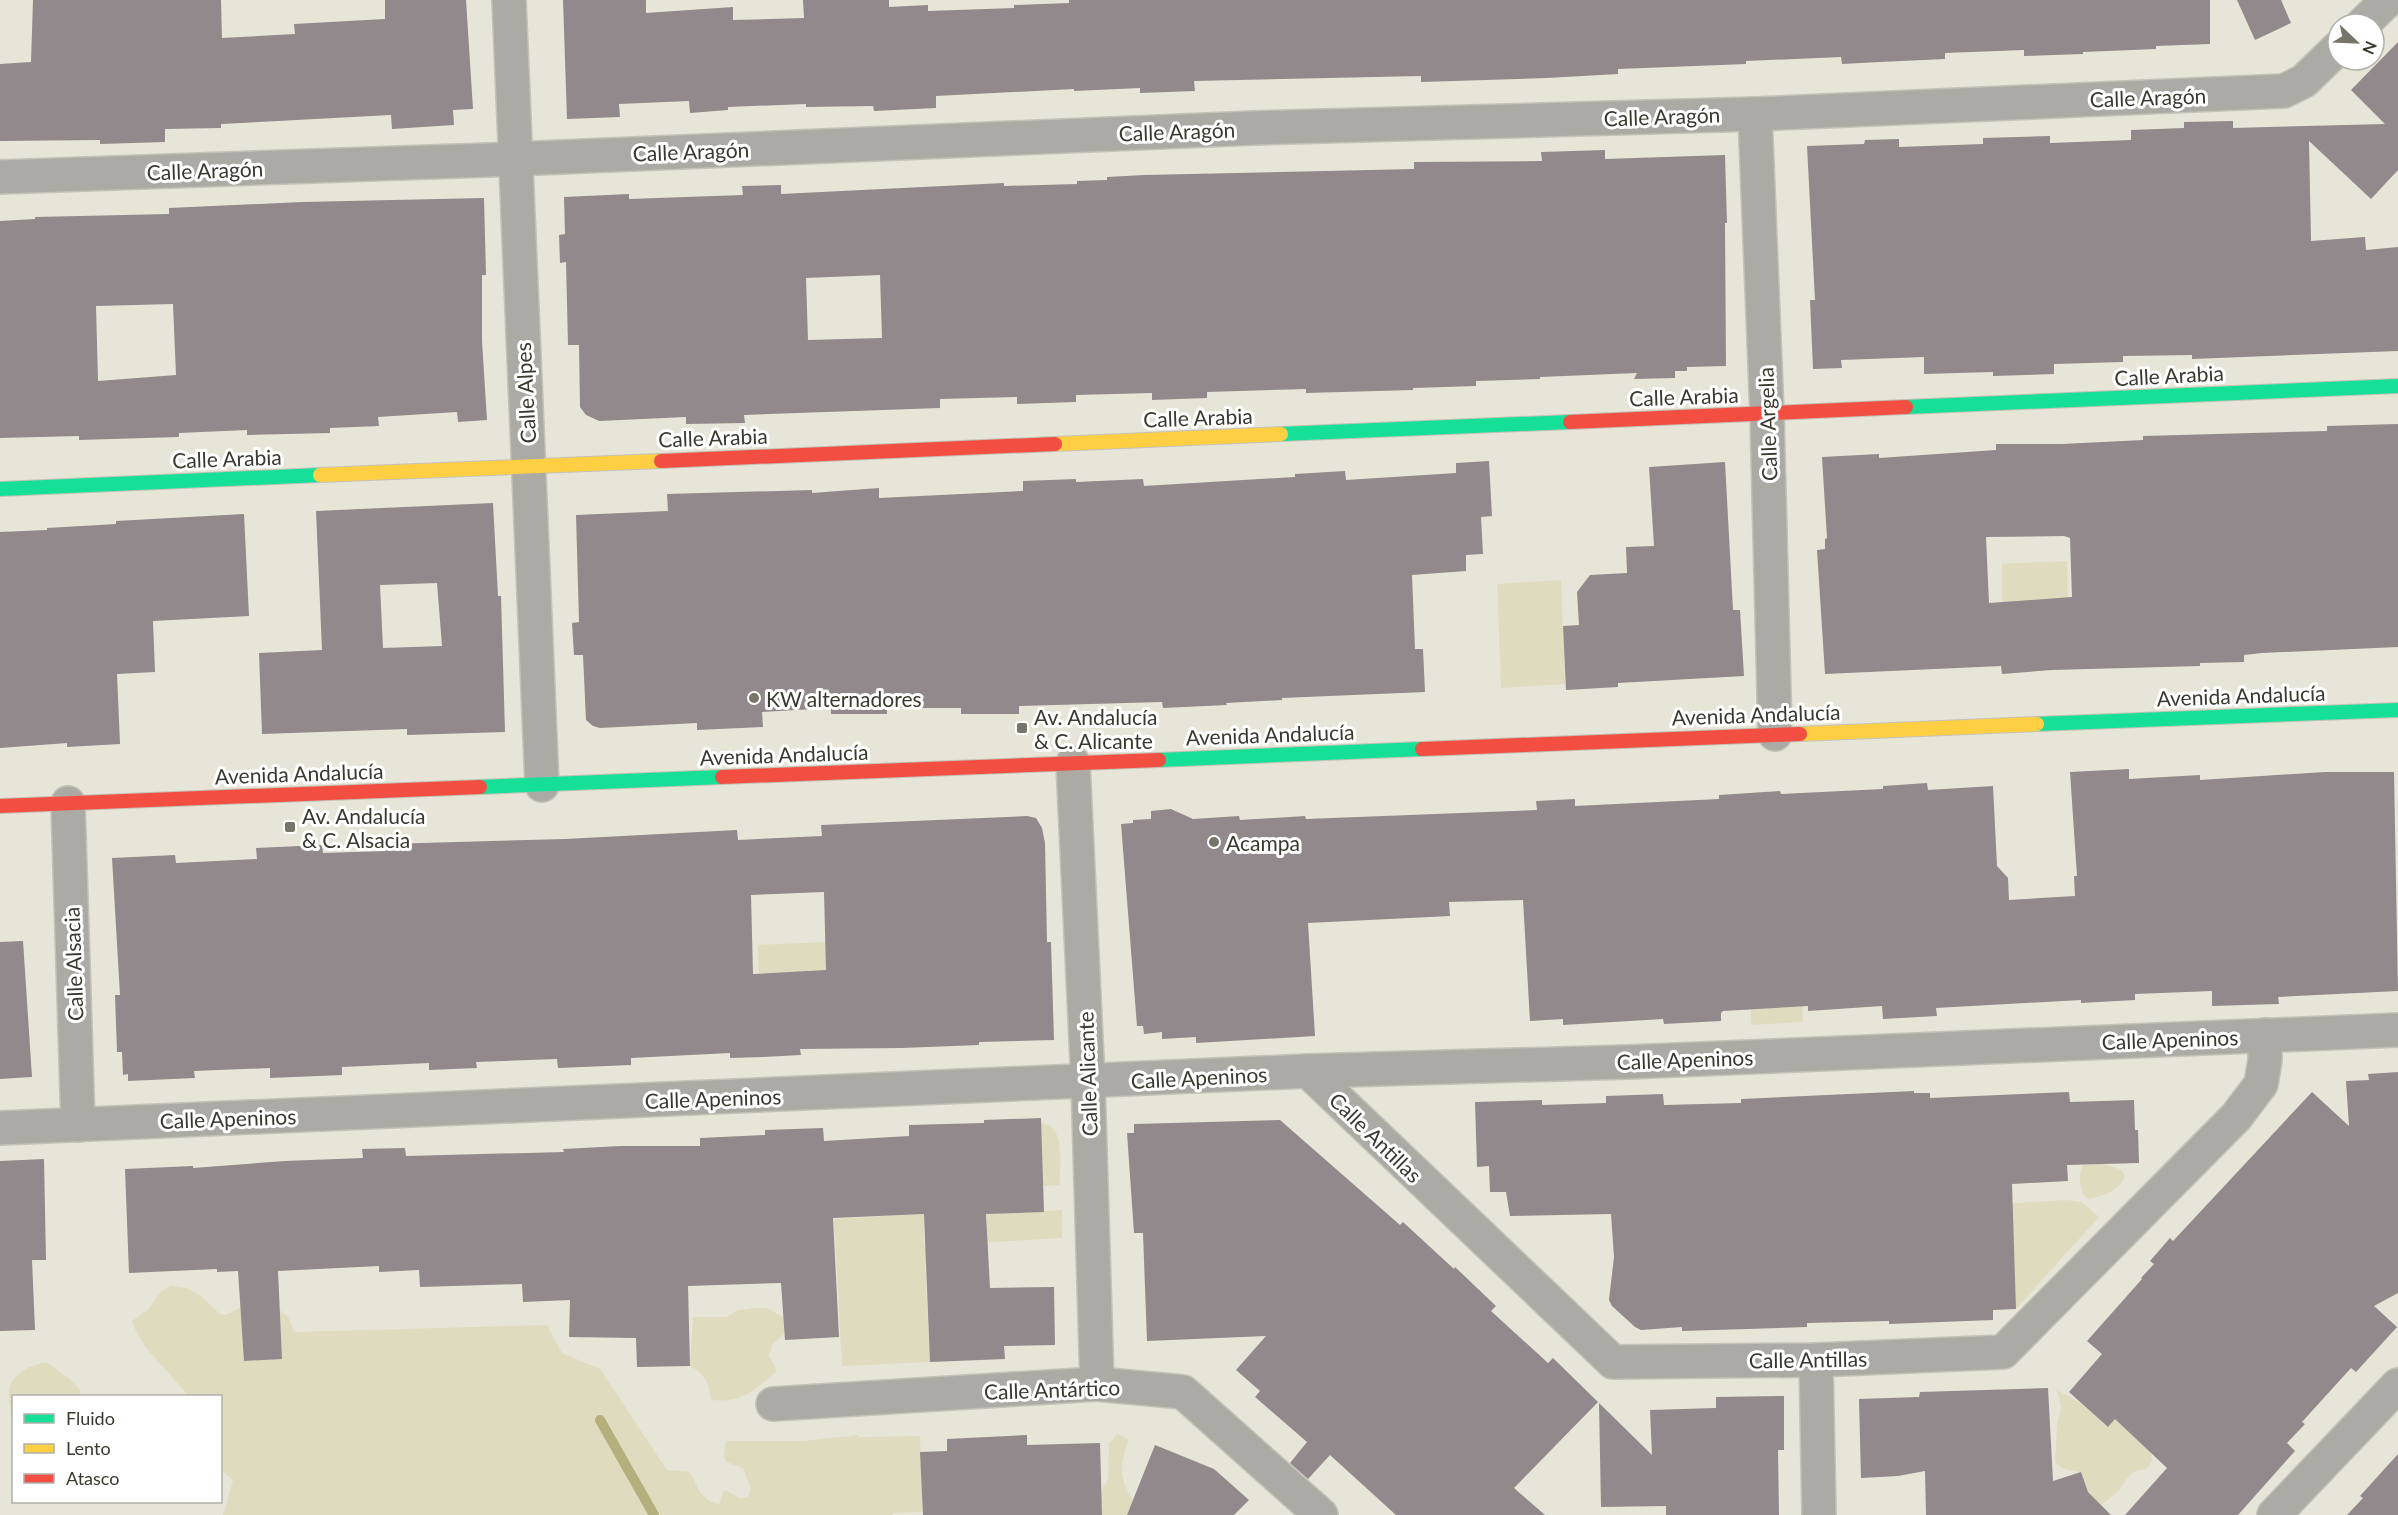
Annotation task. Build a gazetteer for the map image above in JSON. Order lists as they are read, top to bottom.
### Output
{
  "streets": {
    "street": [
      "Calle Aragón",
      "Calle Arabia",
      "Calle Alpes",
      "Calle Argelia",
      "Avenida Andalucía",
      "Calle Alsacia",
      "Calle Apeninos",
      "Calle Alicante",
      "Calle Antillas",
      "Calle Antártico"
    ]
  },
  "crossings": [
    ["Calle Aragón", "Calle Alpes"],
    ["Calle Aragón", "Calle Argelia"],
    ["Calle Arabia", "Calle Alpes"],
    ["Calle Arabia", "Calle Argelia"],
    ["Calle Alpes", "Avenida Andalucía"],
    ["Calle Argelia", "Avenida Andalucía"],
    ["Avenida Andalucía", "Calle Alsacia"],
    ["Avenida Andalucía", "Calle Alicante"],
    ["Calle Alsacia", "Calle Apeninos"],
    ["Calle Apeninos", "Calle Alicante"],
    ["Calle Apeninos", "Calle Antillas"],
    ["Calle Alicante", "Calle Antártico"]
  ],
  "places": {
    "other": ["KW alternadores", "Acampa"],
    "transit": ["Av. Andalucía & C. Alicante", "Av. Andalucía & C. Alsacia"]
  },
  "legend": ["Fluido", "Lento", "Atasco"],
  "north": "bottom right"
}
